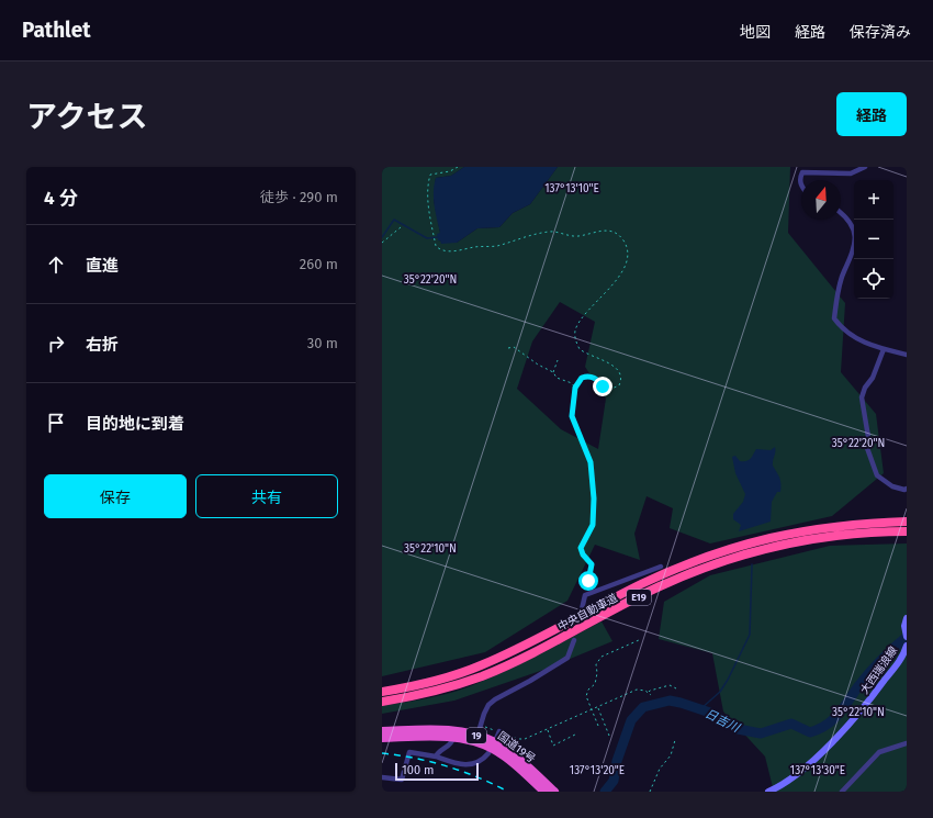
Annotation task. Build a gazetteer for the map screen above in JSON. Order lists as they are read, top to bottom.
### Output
{
  "streets": {
    "highway": [
      "E19",
      "中央自動車道",
      "19",
      "国道19号"
    ],
    "main road": ["大西瑞浪線"]
  },
  "water": ["日吉川"],
  "scale_bar": "100 m",
  "north": "top",
  "page": {
    "header": "Pathlet",
    "nav": ["地図", "経路", "保存済み"],
    "title": "アクセス",
    "buttons": [
      "経路",
      ["保存", "共有"]
    ],
    "heading": ["4 分", "徒歩 · 290 m"],
    "map_buttons": ["+", "−"],
    "list": [
      ["直進", "260 m"],
      ["右折", "30 m"],
      "目的地に到着"
    ],
    "scale": "100 m"
  },
  "coordinates": [
    "137°13'10\"E",
    "35°22'20\"N",
    "35°22'10\"N",
    "137°13'20\"E",
    "137°13'30\"E"
  ]
}
